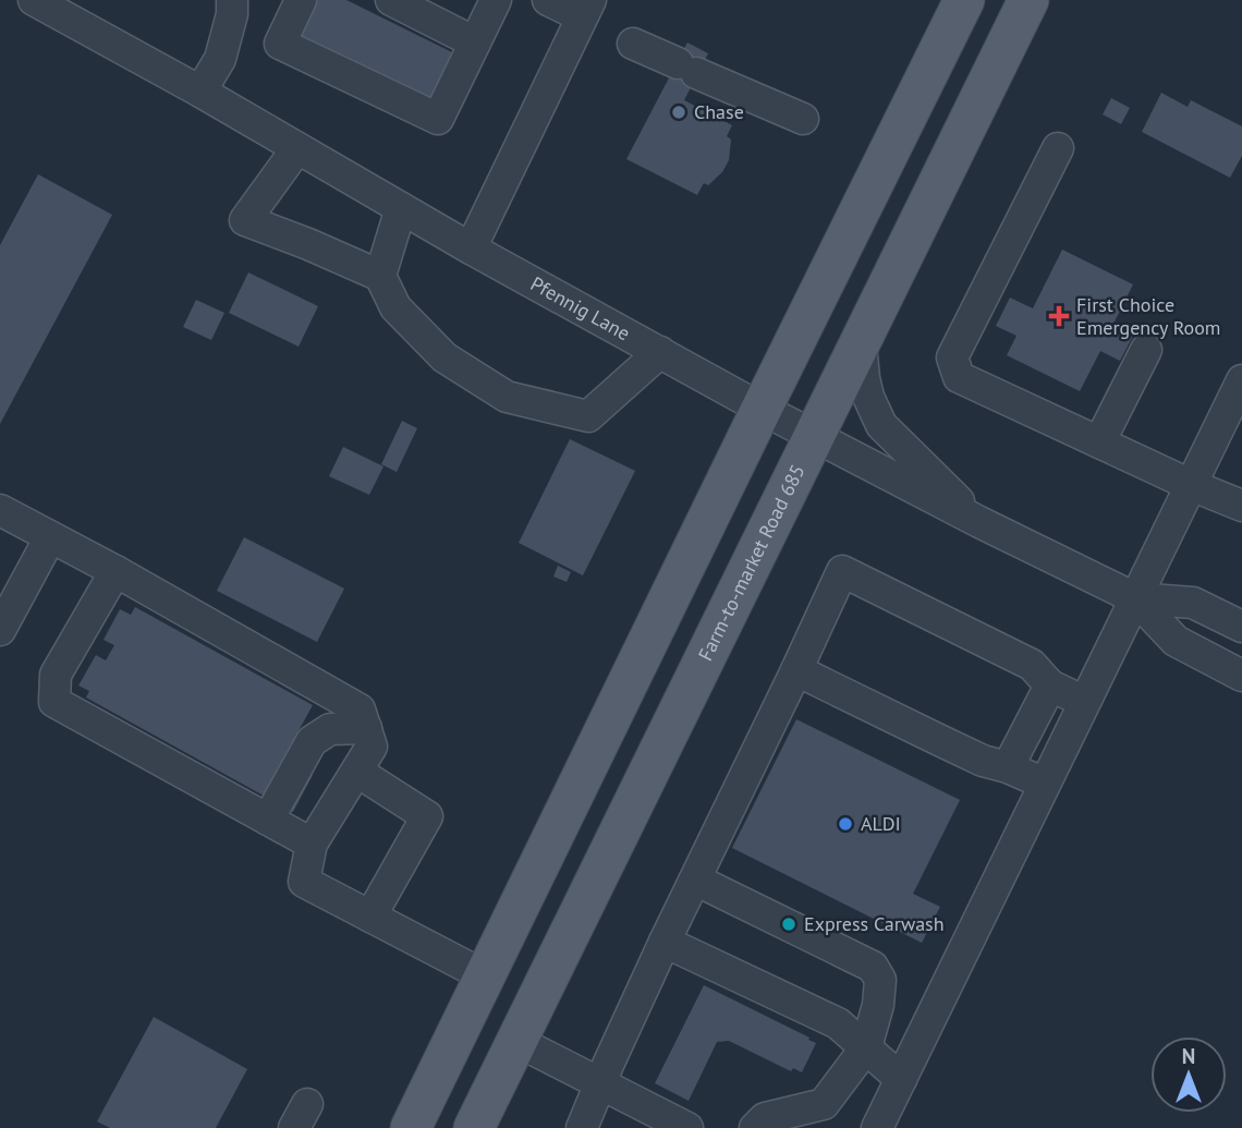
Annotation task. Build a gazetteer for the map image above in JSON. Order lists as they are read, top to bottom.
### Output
{
  "streets": {
    "main road": ["Farm-to-market Road 685"],
    "street": ["Pfennig Lane"]
  },
  "crossings": [
    ["Pfennig Lane", "Farm-to-market Road 685"]
  ],
  "places": {
    "other": ["Chase", "ALDI", "Express Carwash"],
    "health": ["First Choice Emergency Room"]
  },
  "north": "top"
}
